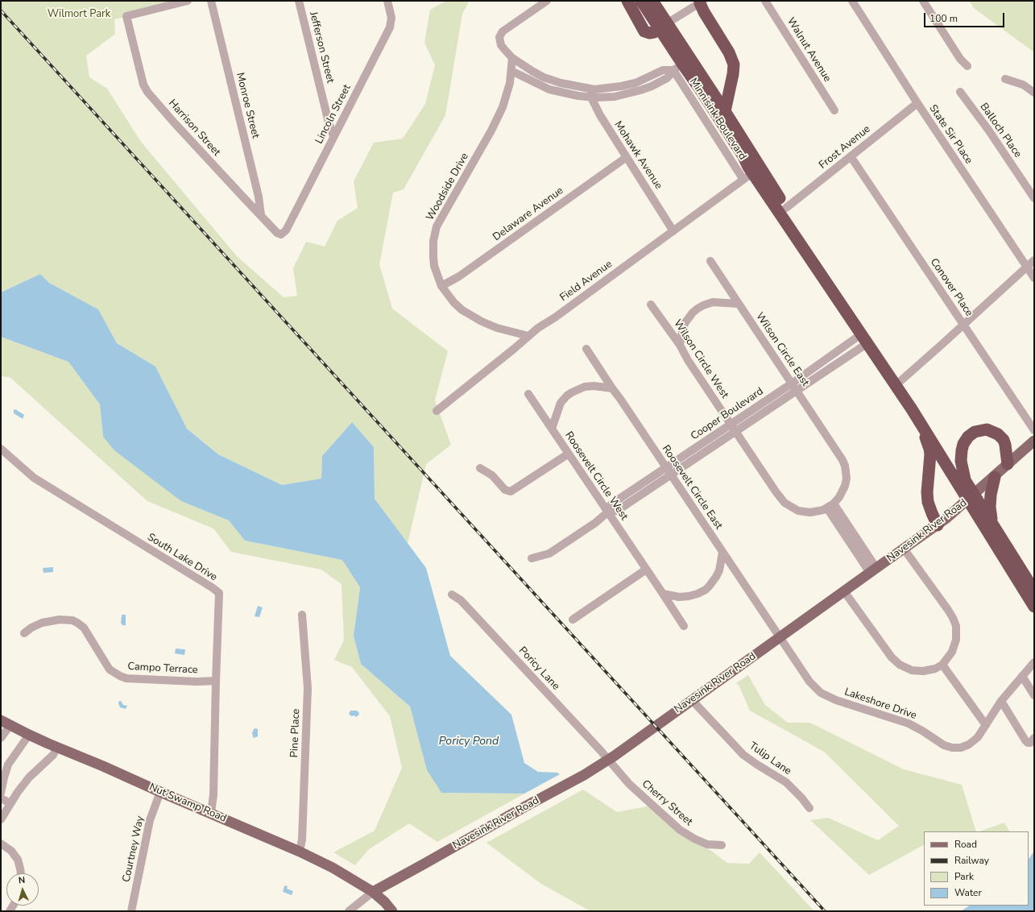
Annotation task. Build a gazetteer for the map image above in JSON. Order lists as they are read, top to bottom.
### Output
{
  "streets": {
    "main road": ["Navesink River Road", "Nut Swamp Road"],
    "street": [
      "Jefferson Street",
      "Walnut Avenue",
      "Monroe Street",
      "Lincoln Street",
      "Harrison Street",
      "Balloch Place",
      "State Sir Place",
      "Frost Avenue",
      "Mohawk Avenue",
      "Woodside Drive",
      "Delaware Avenue",
      "Field Avenue",
      "Conover Place",
      "Wilson Circle East",
      "Wilson Circle West",
      "Cooper Boulevard",
      "Roosevelt Circle West",
      "Roosevelt Circle East",
      "South Lake Drive",
      "Campo Terrace",
      "Poricy Lane",
      "Lakeshore Drive",
      "Pine Place",
      "Tulip Lane",
      "Cherry Street",
      "Courtney Way"
    ]
  },
  "crossings": [
    ["Jefferson Street", "Lincoln Street"],
    ["Monroe Street", "Harrison Street"],
    ["Lincoln Street", "Harrison Street"],
    ["State Sir Place", "Frost Avenue"],
    ["Frost Avenue", "Conover Place"],
    ["Mohawk Avenue", "Delaware Avenue"],
    ["Mohawk Avenue", "Field Avenue"],
    ["Woodside Drive", "Delaware Avenue"],
    ["Woodside Drive", "Field Avenue"],
    ["Wilson Circle East", "Wilson Circle West"],
    ["Wilson Circle East", "Cooper Boulevard"],
    ["Wilson Circle West", "Cooper Boulevard"],
    ["Cooper Boulevard", "Roosevelt Circle West"],
    ["Cooper Boulevard", "Roosevelt Circle East"],
    ["Roosevelt Circle East", "Navesink River Road"],
    ["Roosevelt Circle East", "Lakeshore Drive"],
    ["Navesink River Road", "Poricy Lane"],
    ["Navesink River Road", "Lakeshore Drive"],
    ["Navesink River Road", "Tulip Lane"],
    ["Navesink River Road", "Nut Swamp Road"],
    ["Navesink River Road", "Cherry Street"],
    ["South Lake Drive", "Campo Terrace"],
    ["South Lake Drive", "Nut Swamp Road"],
    ["Poricy Lane", "Cherry Street"],
    ["Pine Place", "Nut Swamp Road"],
    ["Nut Swamp Road", "Courtney Way"]
  ],
  "water": ["Poricy Pond"],
  "parks": ["Wilmort Park"],
  "legend": [
    "Road",
    "Railway",
    "Park",
    "Water"
  ],
  "scale_bar": "100 m",
  "north": "top"
}
